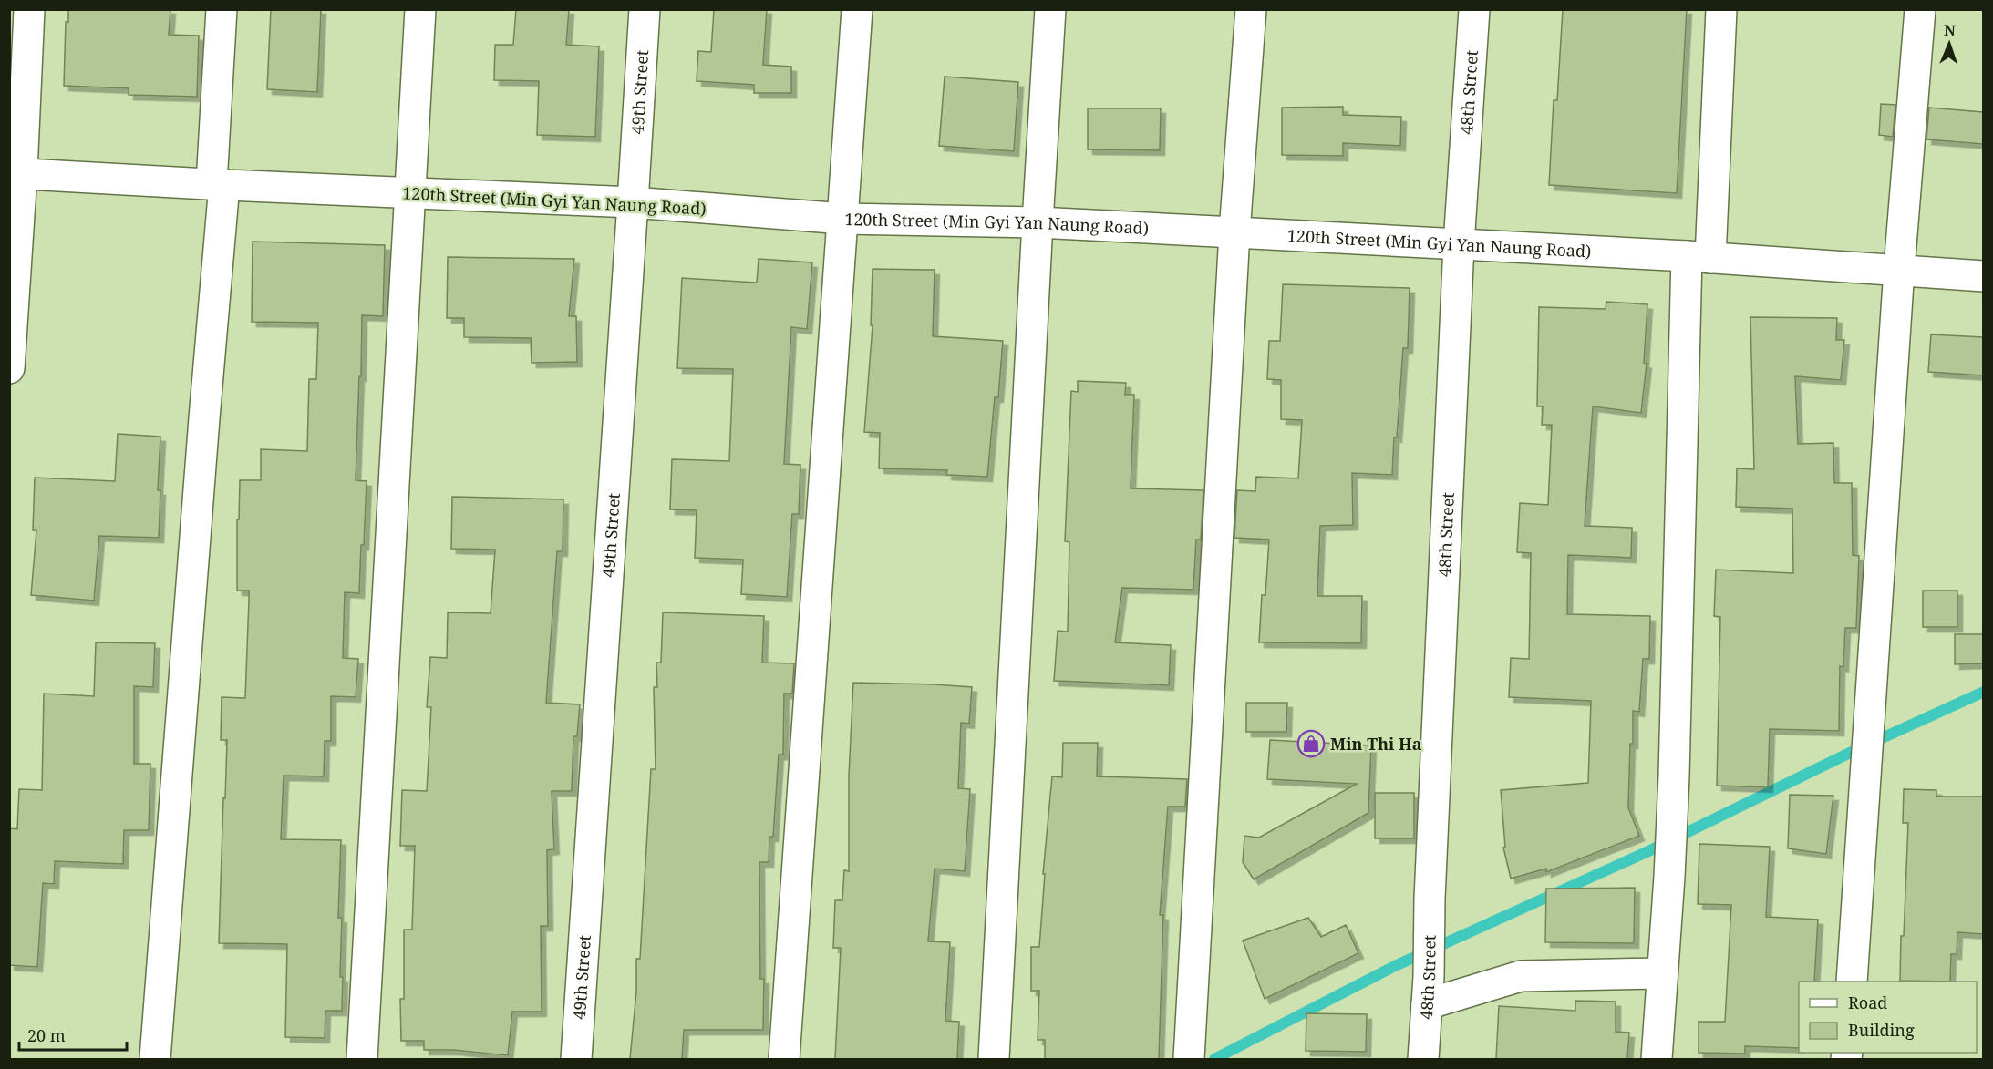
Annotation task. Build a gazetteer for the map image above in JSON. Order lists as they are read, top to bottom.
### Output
{
  "streets": {
    "street": ["48th Street", "49th Street", "120th Street (Min Gyi Yan Naung Road)"]
  },
  "crossings": [
    ["48th Street", "120th Street (Min Gyi Yan Naung Road)"],
    ["49th Street", "120th Street (Min Gyi Yan Naung Road)"]
  ],
  "places": {
    "shop": ["Min Thi Ha"]
  },
  "legend": ["Road", "Building"],
  "scale_bar": "20 m",
  "north": "top"
}
